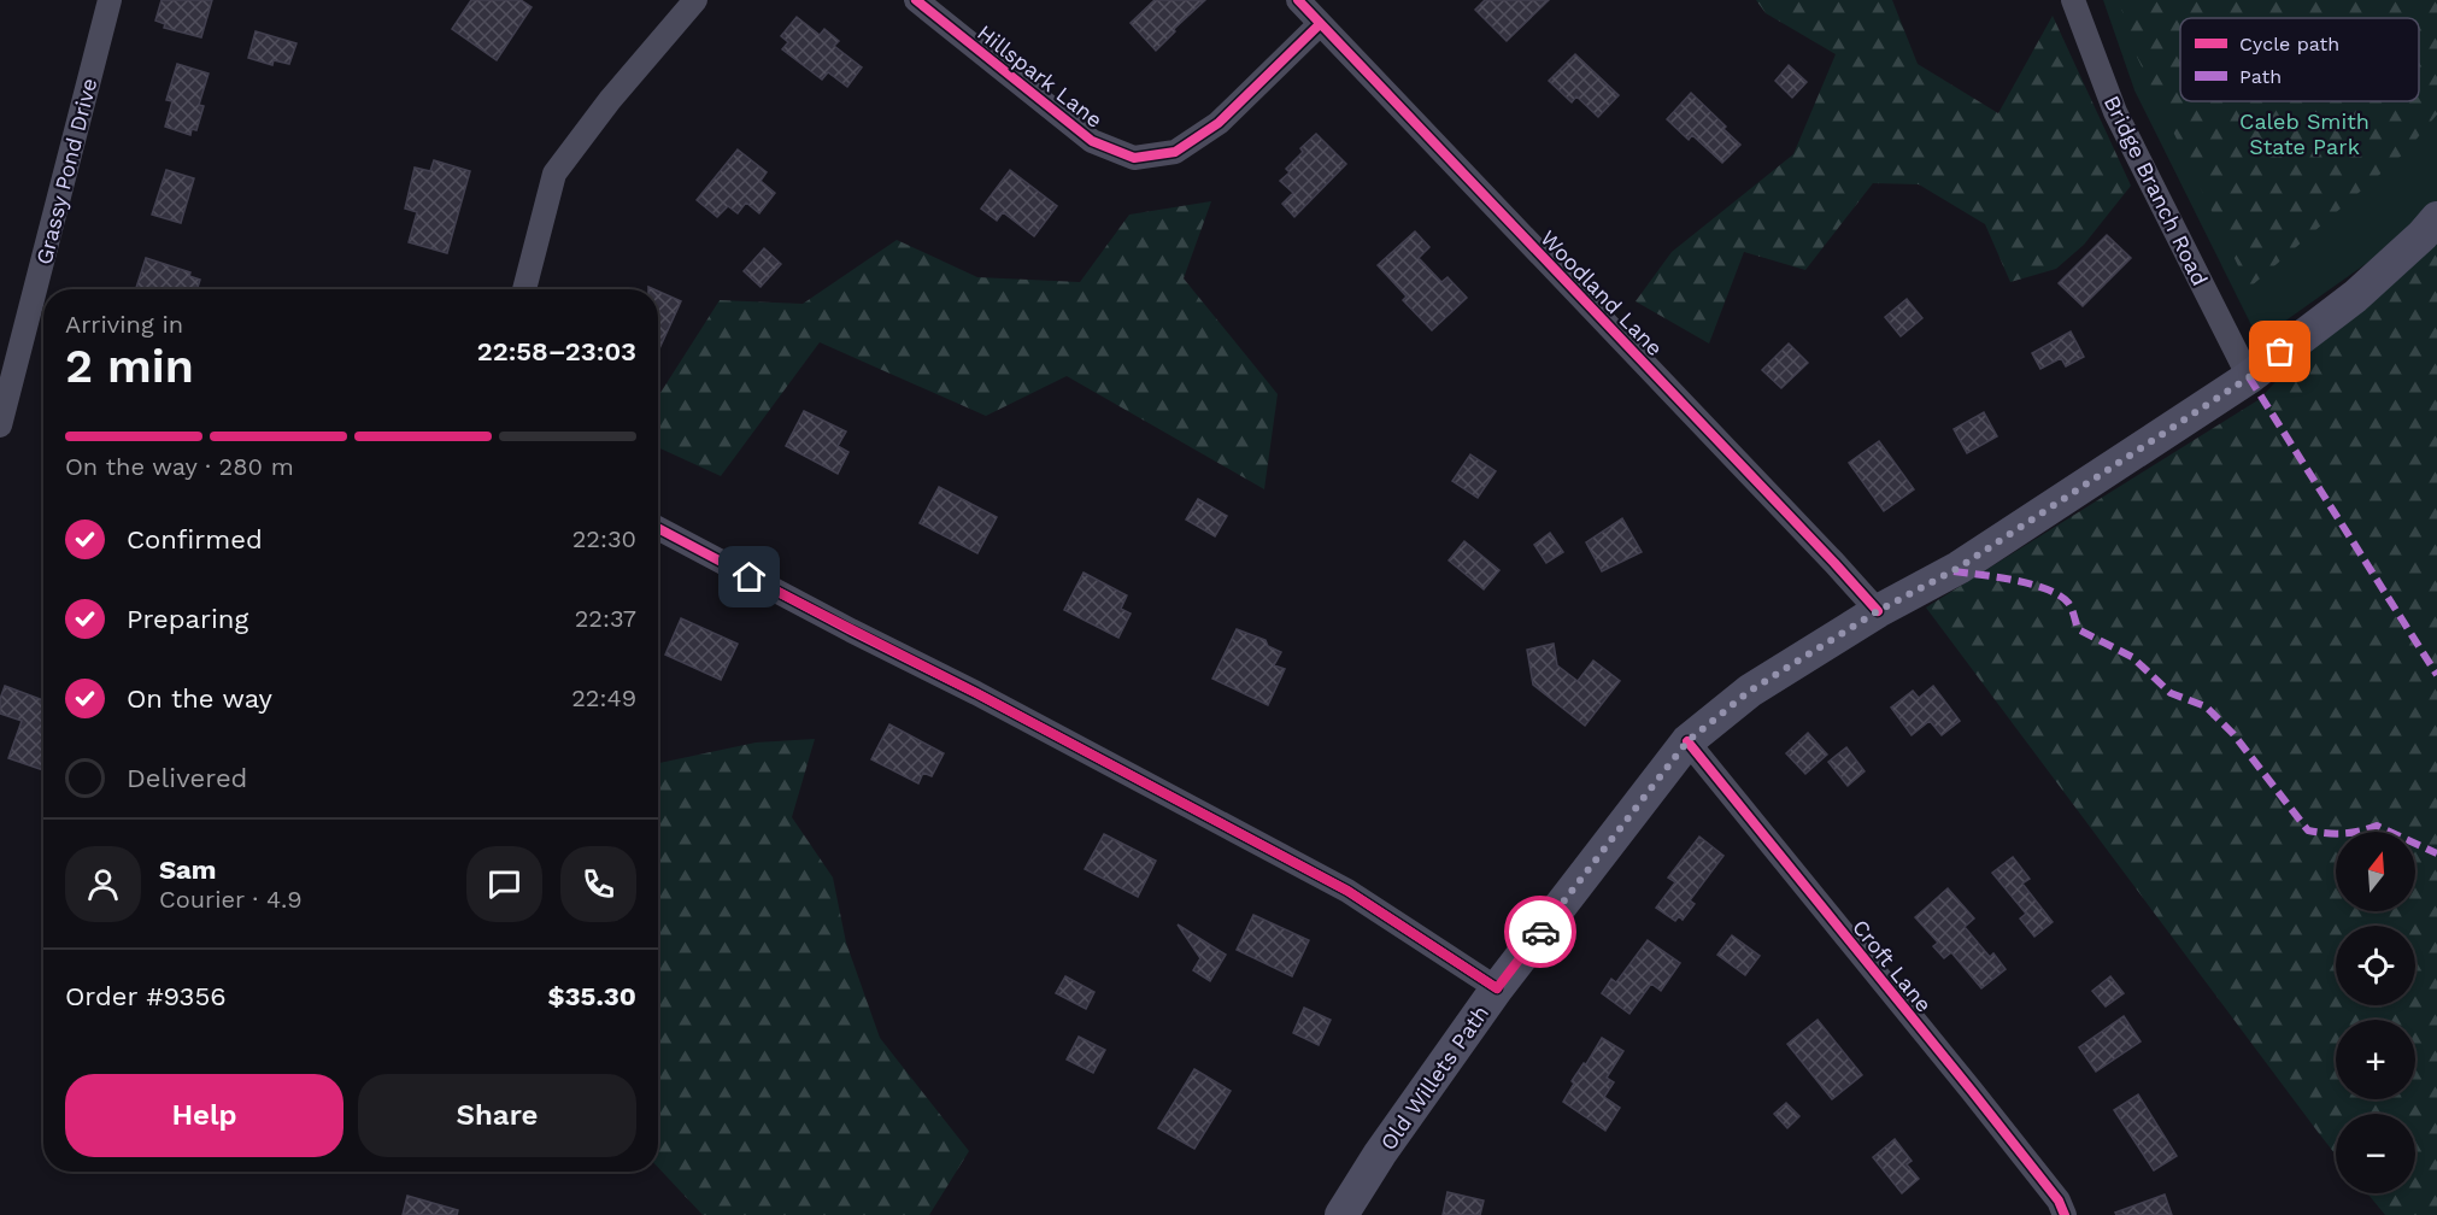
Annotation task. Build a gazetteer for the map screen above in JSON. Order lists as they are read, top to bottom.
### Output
{
  "streets": {
    "main road": ["Old Willets Path"],
    "street": [
      "Hillspark Lane",
      "Grassy Pond Drive",
      "Bridge Branch Road",
      "Woodland Lane",
      "Croft Lane"
    ]
  },
  "crossings": [
    ["Hillspark Lane", "Woodland Lane"],
    ["Bridge Branch Road", "Old Willets Path"],
    ["Woodland Lane", "Old Willets Path"],
    ["Croft Lane", "Old Willets Path"]
  ],
  "parks": ["Caleb Smith State Park"],
  "legend": ["Cycle path", "Path"],
  "north": "top",
  "page": {
    "heading": ["2 min", "Arriving in", "22:58–23:03"],
    "panel": [
      "Sam",
      "Courier · 4.9",
      "Order #9356",
      "$35.30"
    ],
    "bar": "On the way · 280 m",
    "list": [
      ["Confirmed", "22:30"],
      ["Preparing", "22:37"],
      ["On the way", "22:49"],
      "Delivered"
    ],
    "map_buttons": ["+", "−"],
    "buttons": ["Help", "Share"]
  }
}
